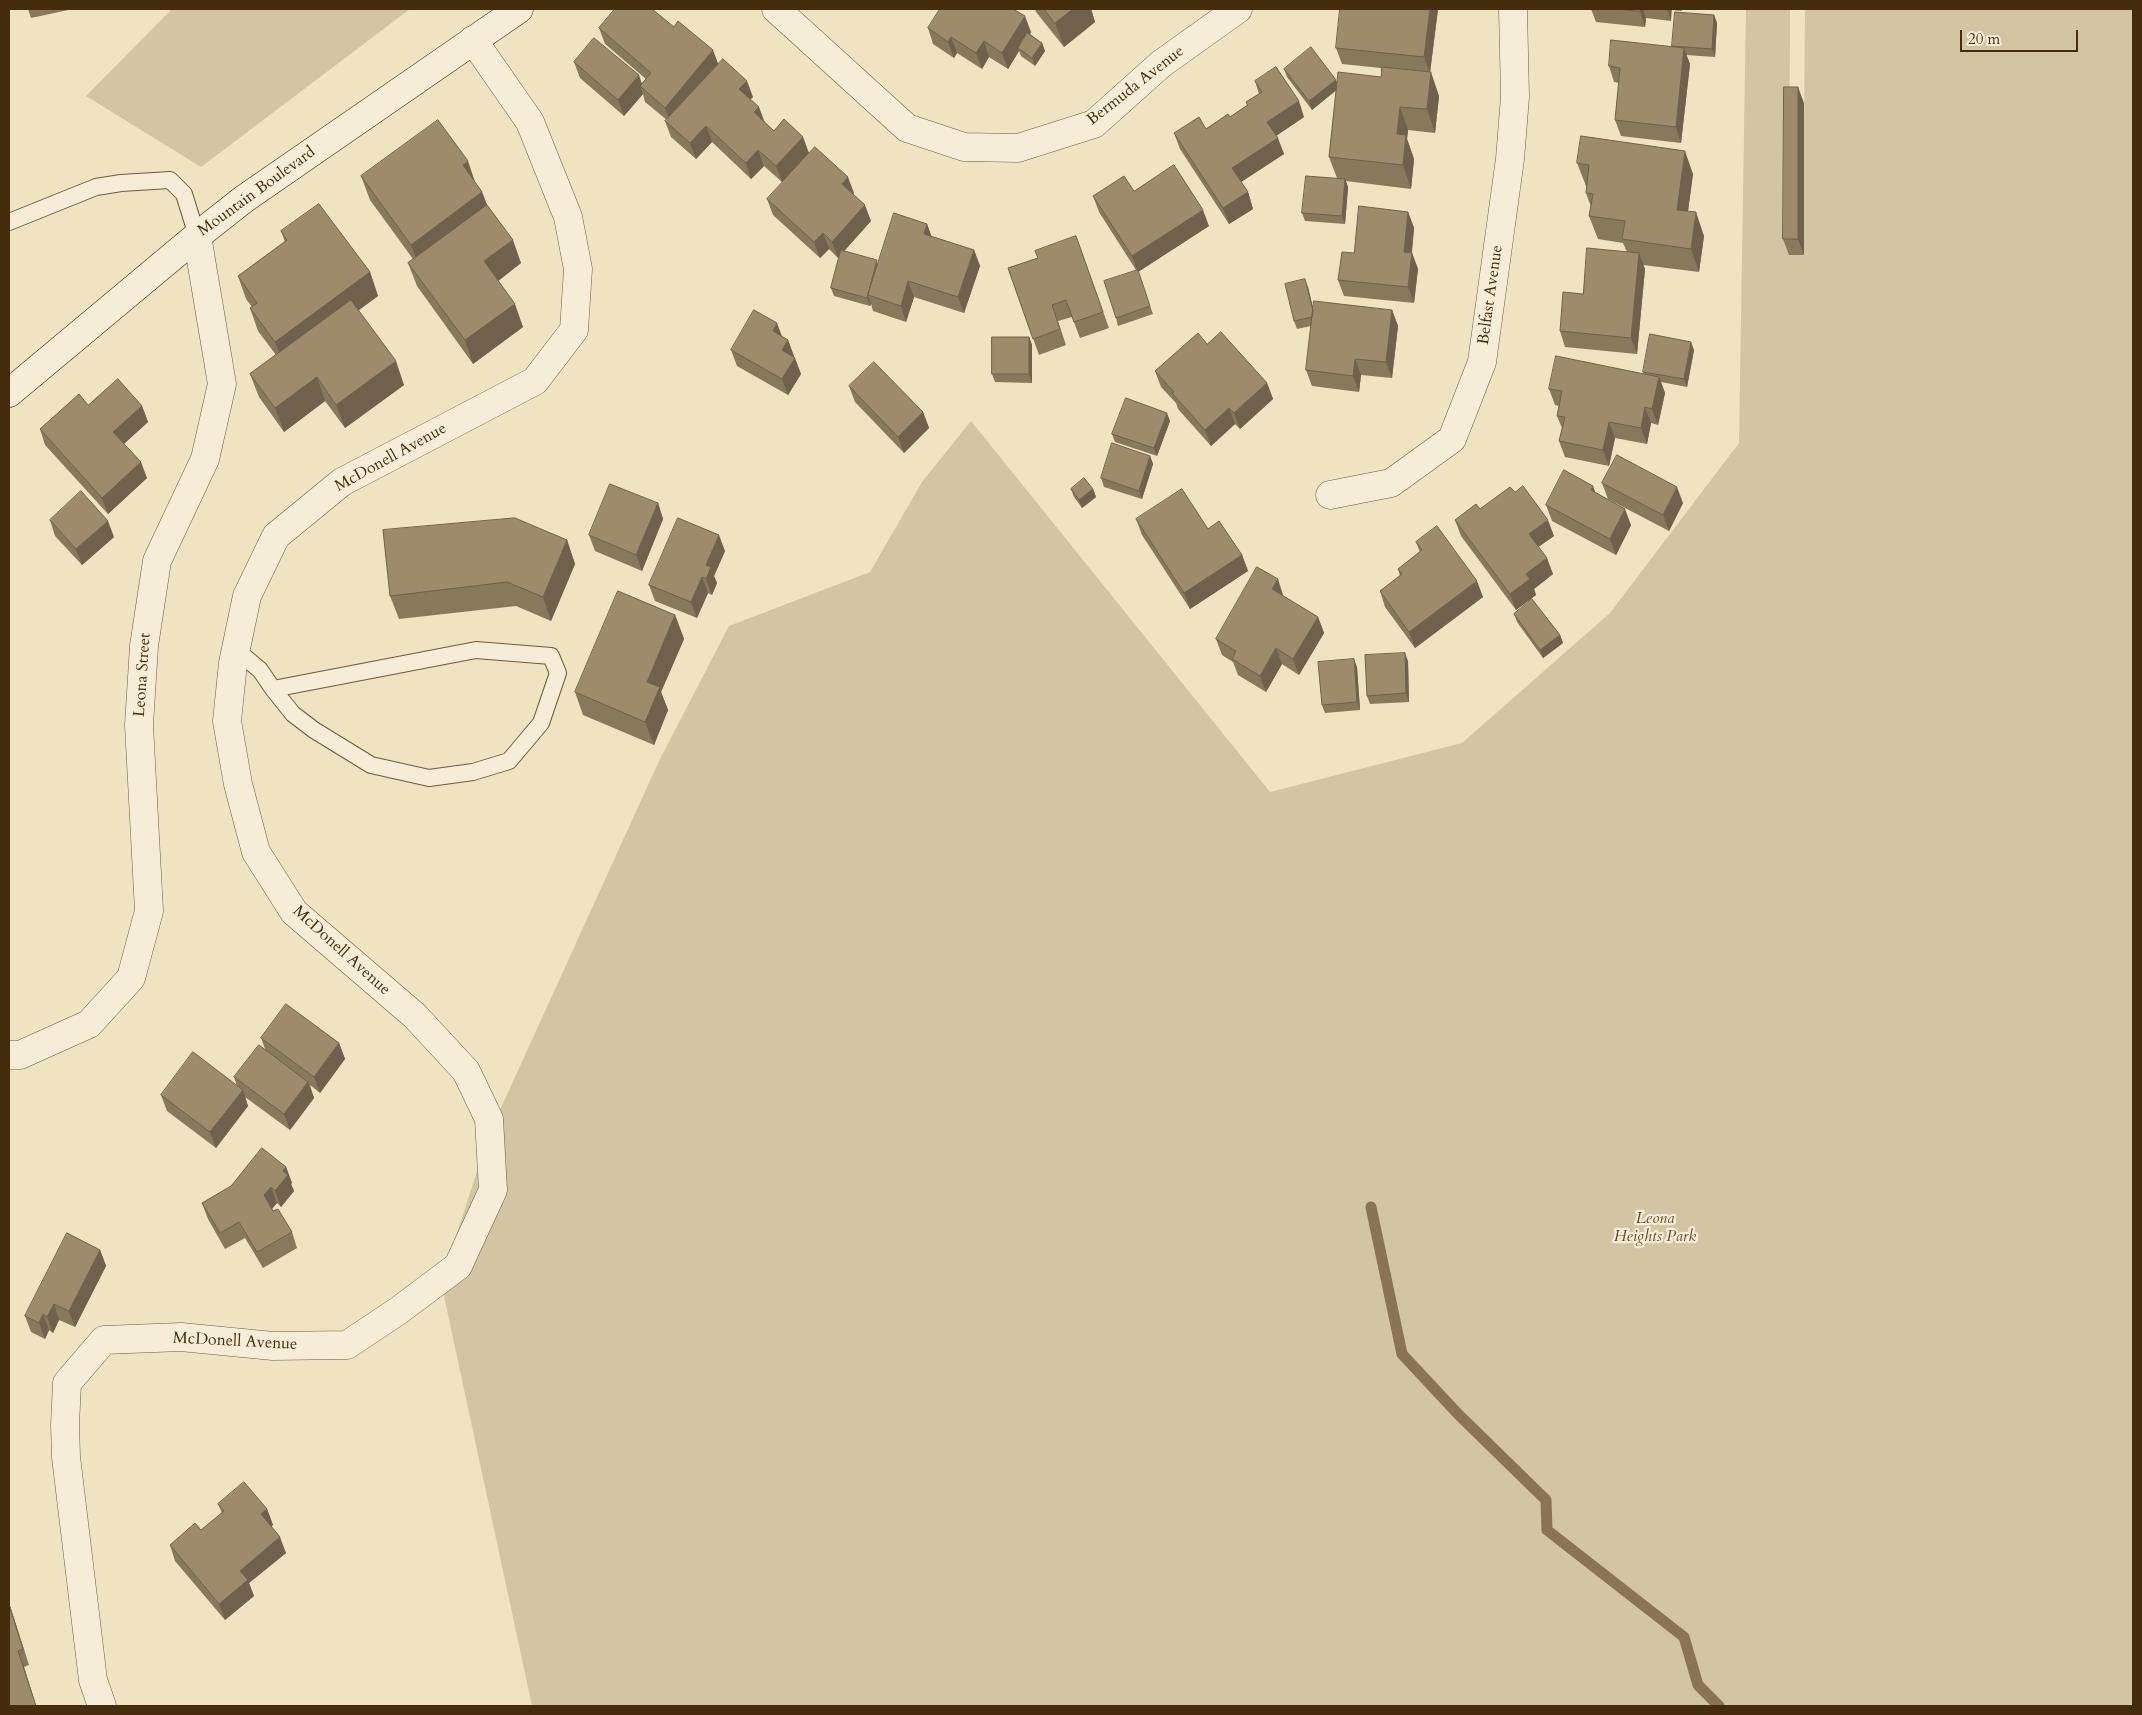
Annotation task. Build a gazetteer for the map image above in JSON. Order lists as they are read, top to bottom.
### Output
{
  "streets": {
    "street": [
      "Bermuda Avenue",
      "Mountain Boulevard",
      "Belfast Avenue",
      "McDonell Avenue",
      "Leona Street"
    ]
  },
  "crossings": [
    ["Mountain Boulevard", "McDonell Avenue"],
    ["Mountain Boulevard", "Leona Street"]
  ],
  "parks": ["Leona Heights Park"],
  "scale_bar": "20 m"
}
